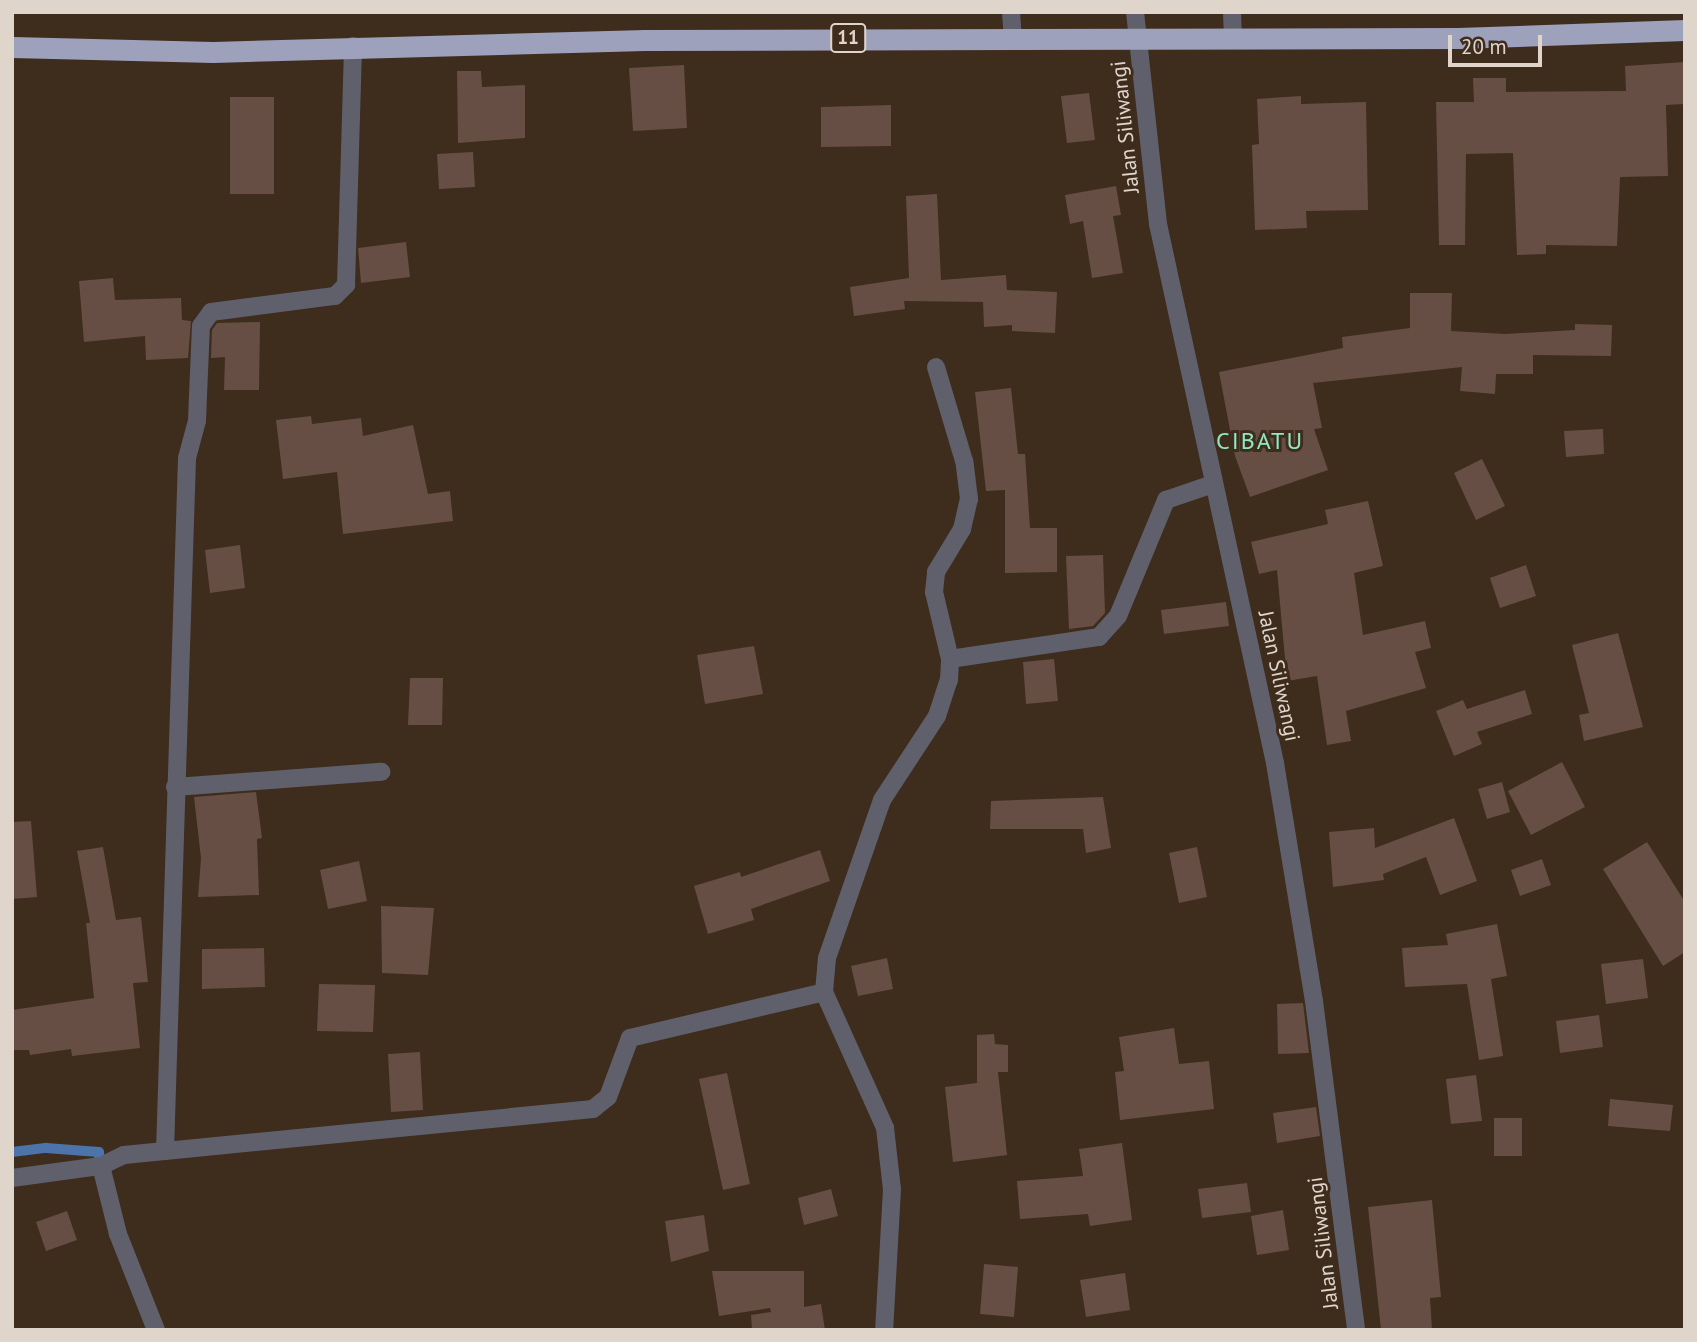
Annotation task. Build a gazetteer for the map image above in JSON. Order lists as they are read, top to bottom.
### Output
{
  "streets": {
    "highway": ["11"],
    "street": ["Jalan Siliwangi"]
  },
  "crossings": [
    ["11", "Jalan Siliwangi"]
  ],
  "districts": ["CIBATU"],
  "scale_bar": "20 m"
}
